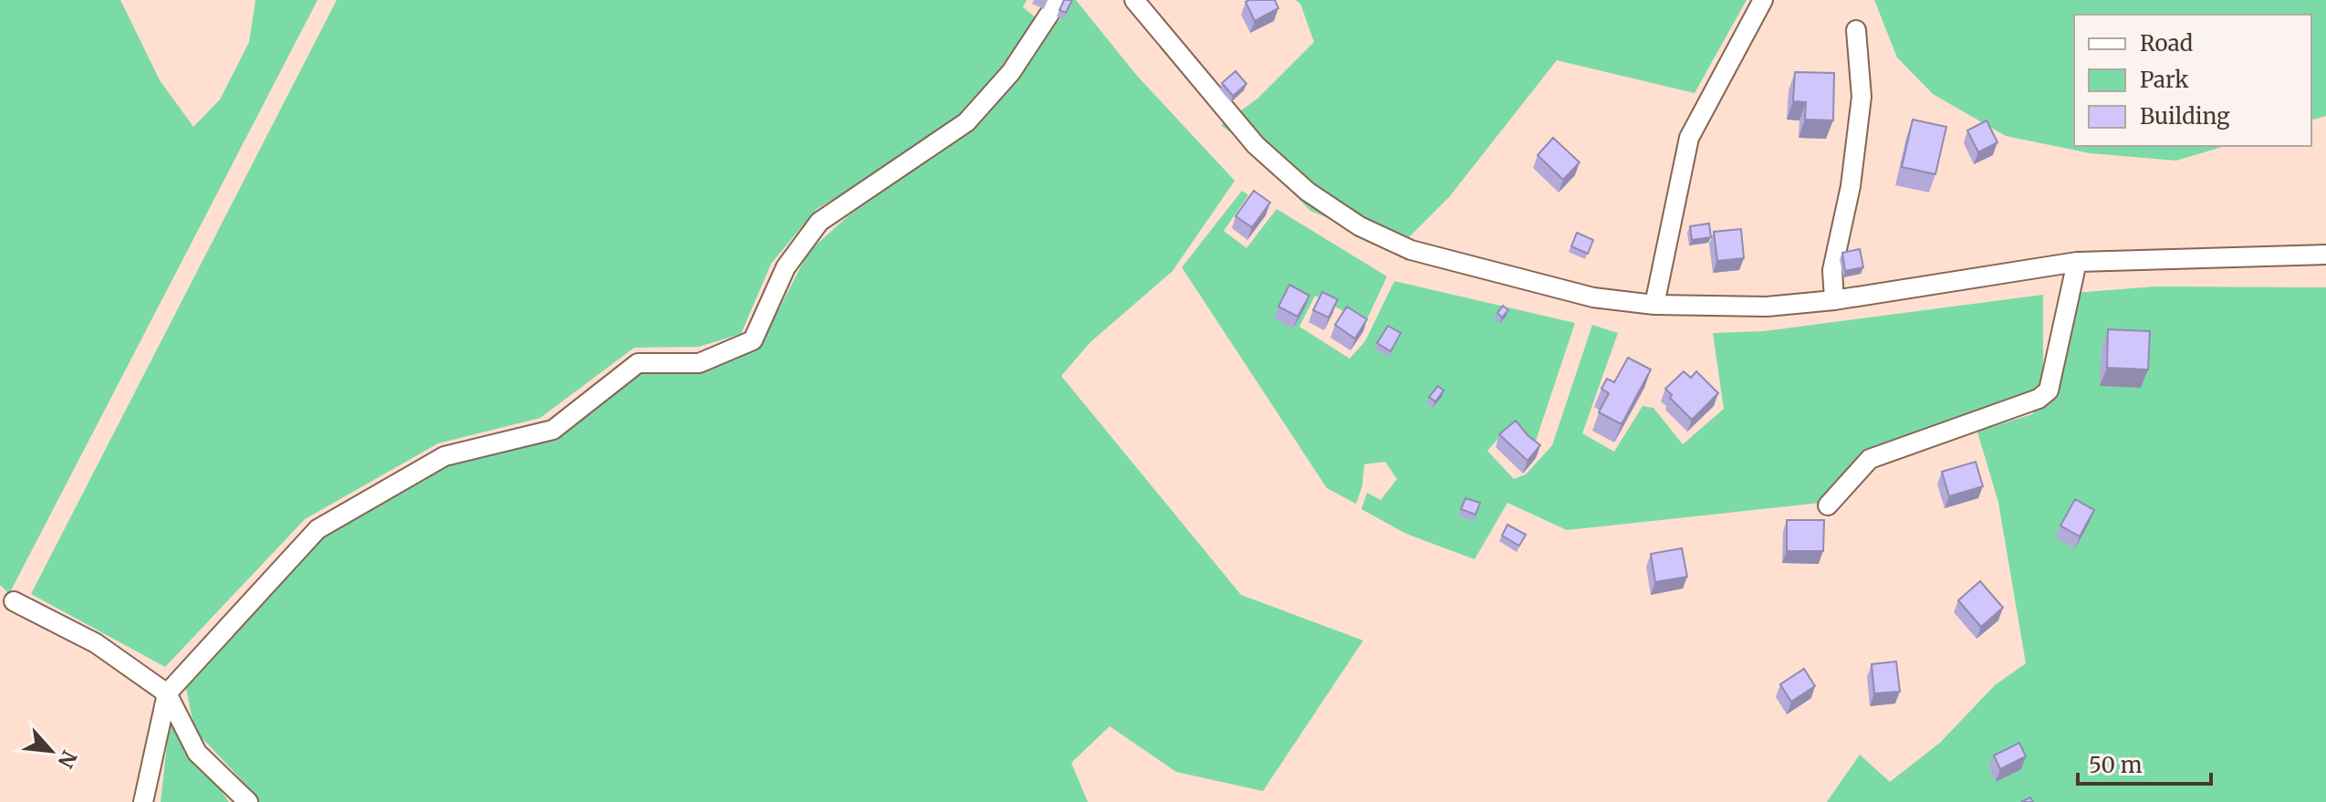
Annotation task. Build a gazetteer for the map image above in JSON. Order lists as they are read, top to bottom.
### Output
{
  "legend": ["Road", "Park", "Building"],
  "scale_bar": "50 m",
  "north": "bottom right"
}
